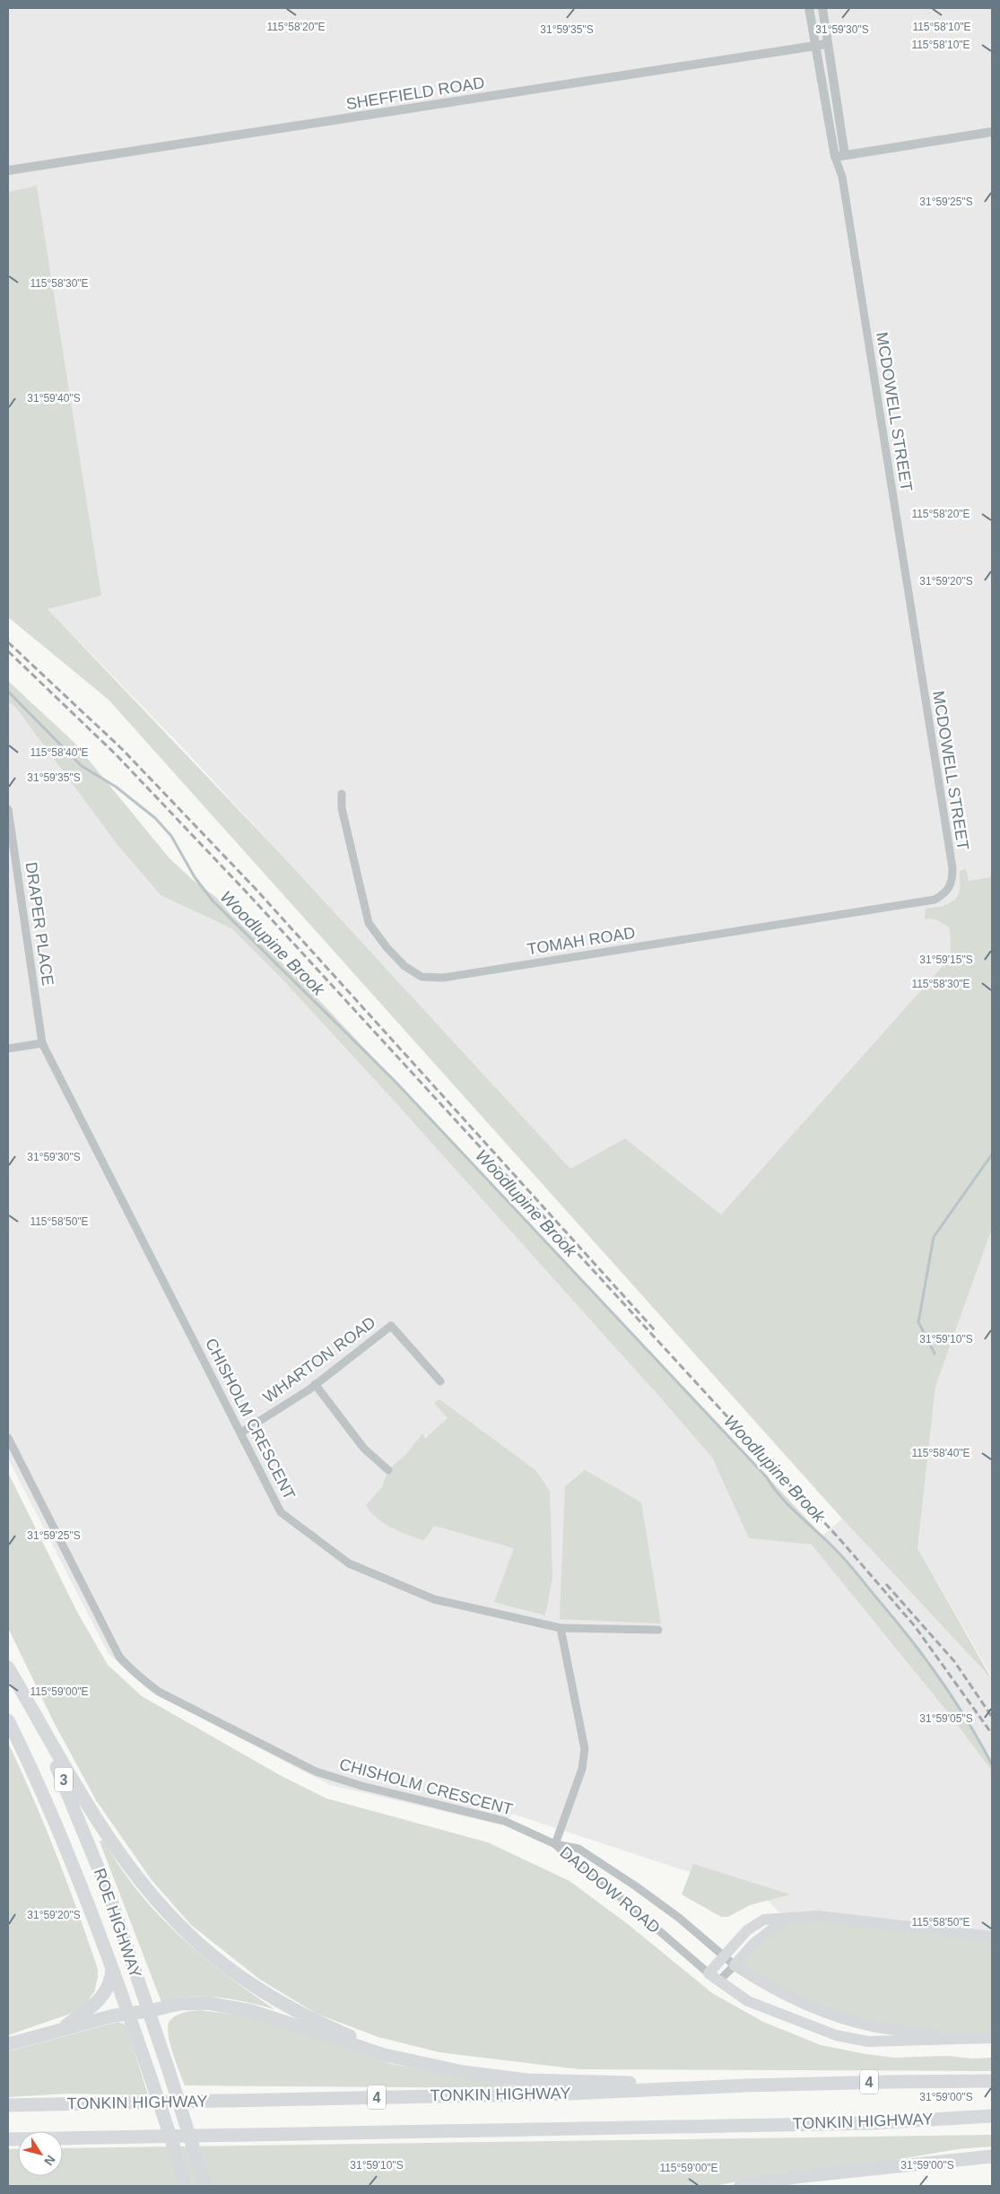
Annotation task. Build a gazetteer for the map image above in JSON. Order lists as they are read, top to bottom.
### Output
{
  "streets": {
    "highway": [
      "3",
      "ROE HIGHWAY",
      "4",
      "TONKIN HIGHWAY"
    ],
    "main road": ["DADDOW ROAD"],
    "street": [
      "SHEFFIELD ROAD",
      "MCDOWELL STREET",
      "DRAPER PLACE",
      "TOMAH ROAD",
      "WHARTON ROAD",
      "CHISHOLM CRESCENT"
    ]
  },
  "crossings": [
    ["SHEFFIELD ROAD", "MCDOWELL STREET"],
    ["MCDOWELL STREET", "TOMAH ROAD"],
    ["DRAPER PLACE", "CHISHOLM CRESCENT"],
    ["WHARTON ROAD", "CHISHOLM CRESCENT"],
    ["CHISHOLM CRESCENT", "DADDOW ROAD"]
  ],
  "water": ["Woodlupine Brook"],
  "north": "bottom right",
  "coordinates": [
    "115°58'10\"E",
    "115°58'20\"E",
    "31°59'35\"S",
    "31°59'30\"S",
    "31°59'25\"S",
    "115°58'30\"E",
    "31°59'40\"S",
    "31°59'20\"S",
    "115°58'40\"E",
    "31°59'15\"S",
    "115°58'50\"E",
    "31°59'10\"S",
    "115°59'00\"E",
    "31°59'05\"S",
    "31°59'00\"S"
  ]
}
